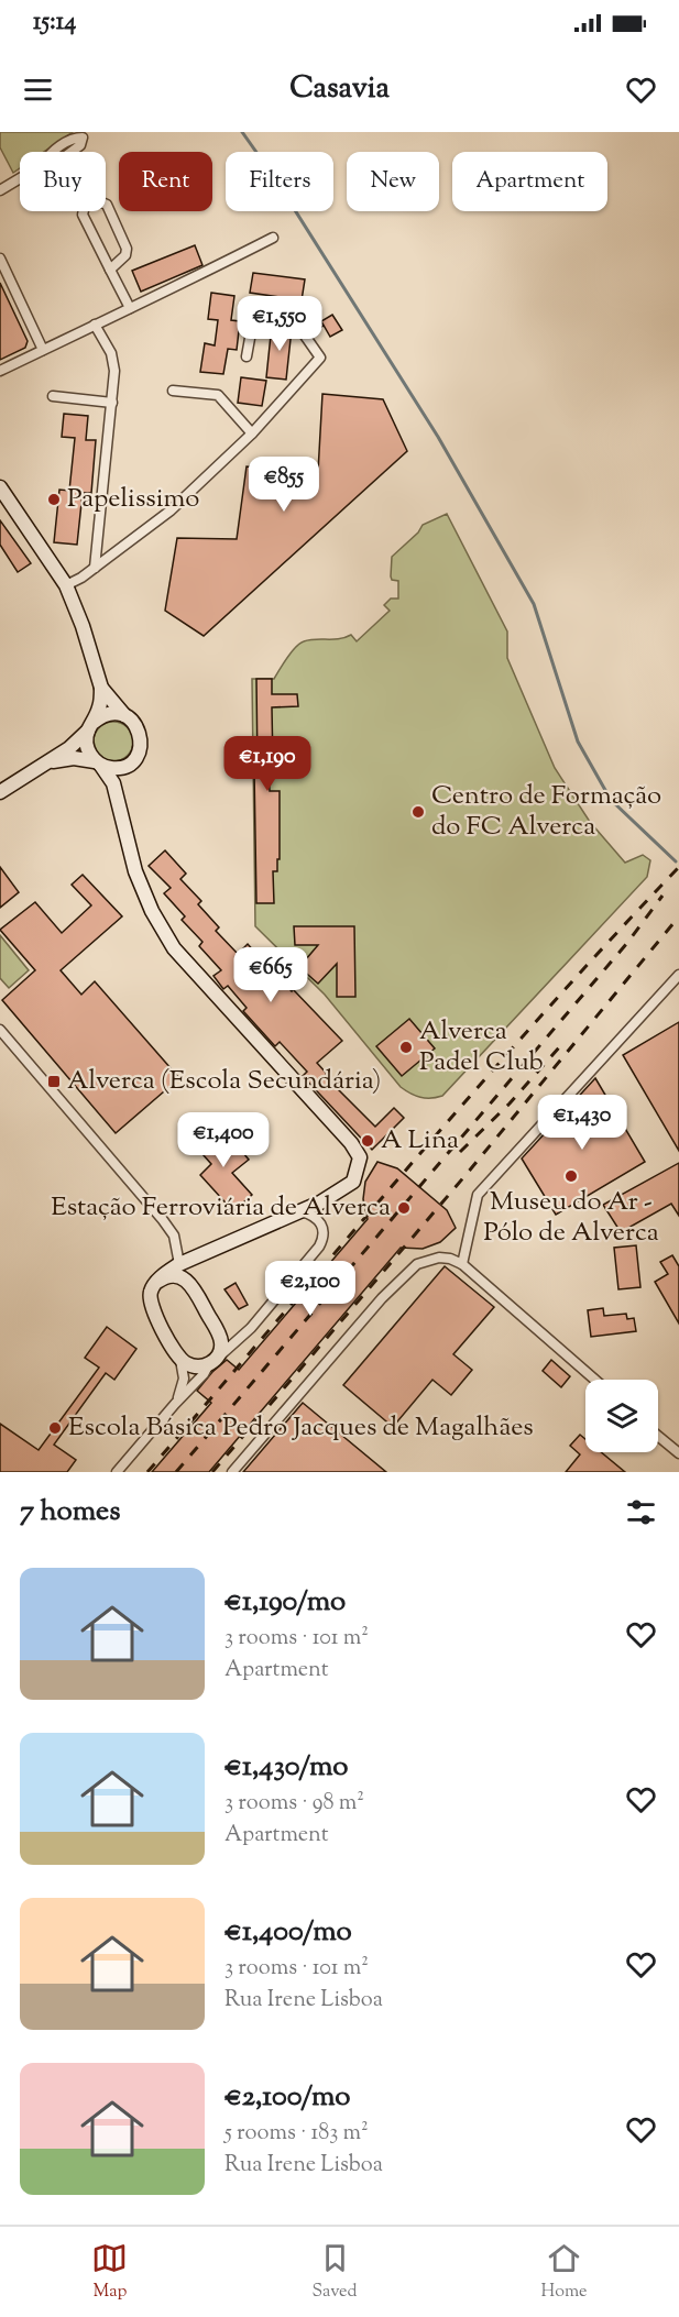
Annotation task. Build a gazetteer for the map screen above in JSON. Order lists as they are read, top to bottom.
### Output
{
  "places": {
    "other": [
      "Papelissimo",
      "Centro de Formação do FC Alverca",
      "Alverca Padel Club",
      "A Lina",
      "Museu do Ar - Pólo de Alverca",
      "Estação Ferroviária de Alverca",
      "Escola Básica Pedro Jacques de Magalhães"
    ],
    "transit": ["Alverca (Escola Secundária)"]
  },
  "page": {
    "status": "15:14",
    "header": "Casavia",
    "chip": [
      "Buy",
      "Rent",
      "Filters",
      "New",
      "Apartment"
    ],
    "price": [
      "€1,550",
      "€855",
      "€1,190",
      "€665",
      "€1,430",
      "€1,400",
      "€2,100"
    ],
    "heading": "7 homes",
    "list": [
      {
        "name": "€1,190/mo",
        "note": "3 rooms · 101 m² · Apartment"
      },
      {
        "name": "€1,430/mo",
        "note": "3 rooms · 98 m² · Apartment"
      },
      {
        "name": "€1,400/mo",
        "note": "3 rooms · 101 m² · Rua Irene Lisboa"
      },
      {
        "name": "€2,100/mo",
        "note": "5 rooms · 183 m² · Rua Irene Lisboa"
      }
    ],
    "tabs": ["Map", "Saved", "Home"]
  }
}
